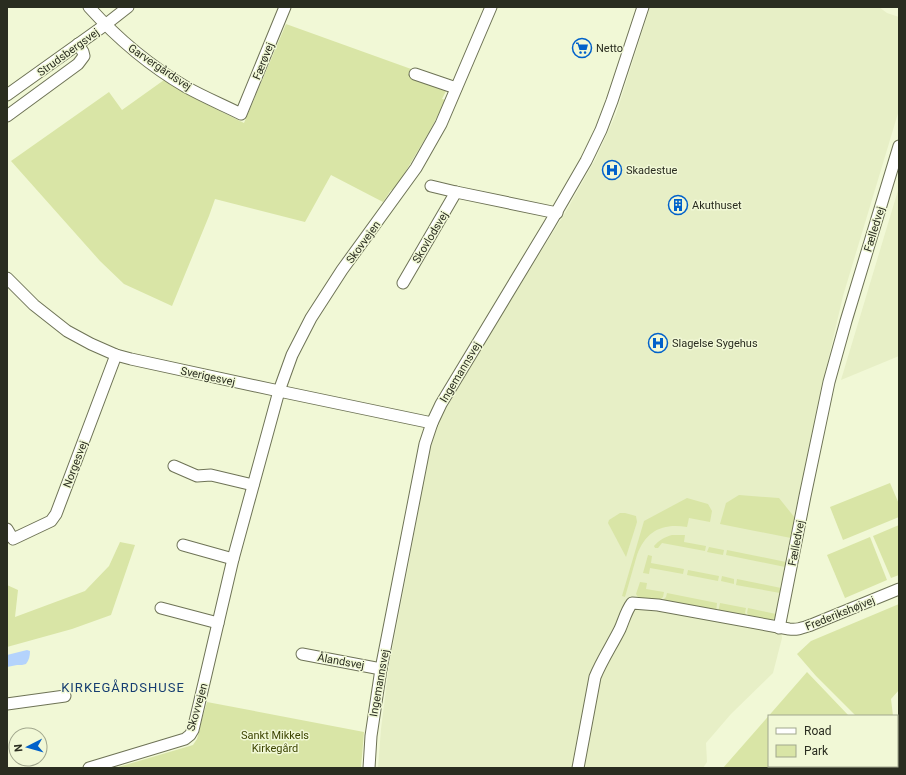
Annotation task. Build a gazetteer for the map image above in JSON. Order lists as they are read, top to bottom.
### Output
{
  "streets": {
    "street": [
      "Strudsbergsvej",
      "Færøvej",
      "Garvergårdsvej",
      "Fælledvej",
      "Skovlodsvej",
      "Skovvejen",
      "Ingemannsvej",
      "Sverigesvej",
      "Norgesvej",
      "Frederikshøjvej",
      "Ålandsvej"
    ]
  },
  "crossings": [
    ["Strudsbergsvej", "Garvergårdsvej"],
    ["Færøvej", "Garvergårdsvej"],
    ["Fælledvej", "Frederikshøjvej"],
    ["Skovvejen", "Sverigesvej"],
    ["Ingemannsvej", "Sverigesvej"],
    ["Ingemannsvej", "Ålandsvej"],
    ["Sverigesvej", "Norgesvej"]
  ],
  "districts": ["KIRKEGÅRDSHUSE"],
  "parks": ["Sankt Mikkels Kirkegård"],
  "places": {
    "supermarket": ["Netto"],
    "hospital": ["Skadestue", "Slagelse Sygehus"],
    "building": ["Akuthuset"]
  },
  "legend": ["Road", "Park"],
  "north": "left"
}
